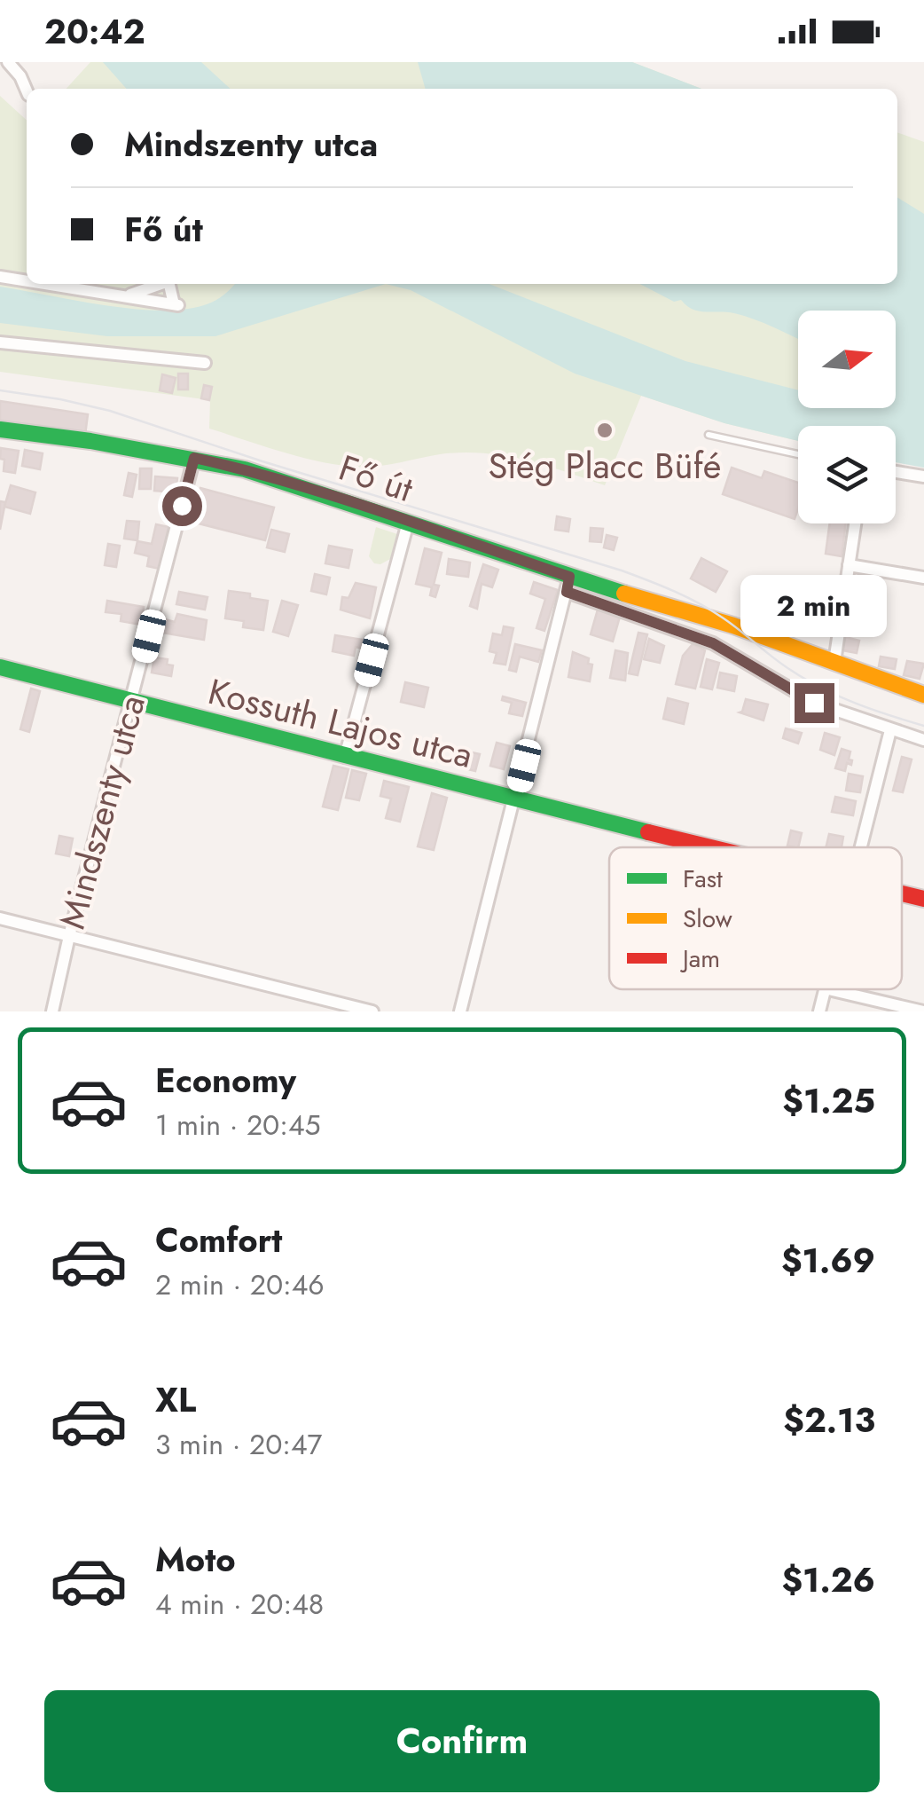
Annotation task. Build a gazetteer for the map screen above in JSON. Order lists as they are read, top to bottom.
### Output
{
  "streets": {
    "main road": ["Fő út", "Kossuth Lajos utca"],
    "street": ["Mindszenty utca"]
  },
  "crossings": [
    ["Fő út", "Mindszenty utca"],
    ["Kossuth Lajos utca", "Mindszenty utca"]
  ],
  "places": ["Stég Placc Büfé"],
  "legend": ["Fast", "Slow", "Jam"],
  "north": "right",
  "page": {
    "status": "20:42",
    "banner": ["Mindszenty utca", "Fő út"],
    "bubble": "2 min",
    "list": [
      {
        "name": "Economy",
        "note": "1 min · 20:45",
        "value": "$1.25"
      },
      {
        "name": "Comfort",
        "note": "2 min · 20:46",
        "value": "$1.69"
      },
      {
        "name": "XL",
        "note": "3 min · 20:47",
        "value": "$2.13"
      },
      {
        "name": "Moto",
        "note": "4 min · 20:48",
        "value": "$1.26"
      }
    ],
    "buttons": "Confirm"
  }
}
